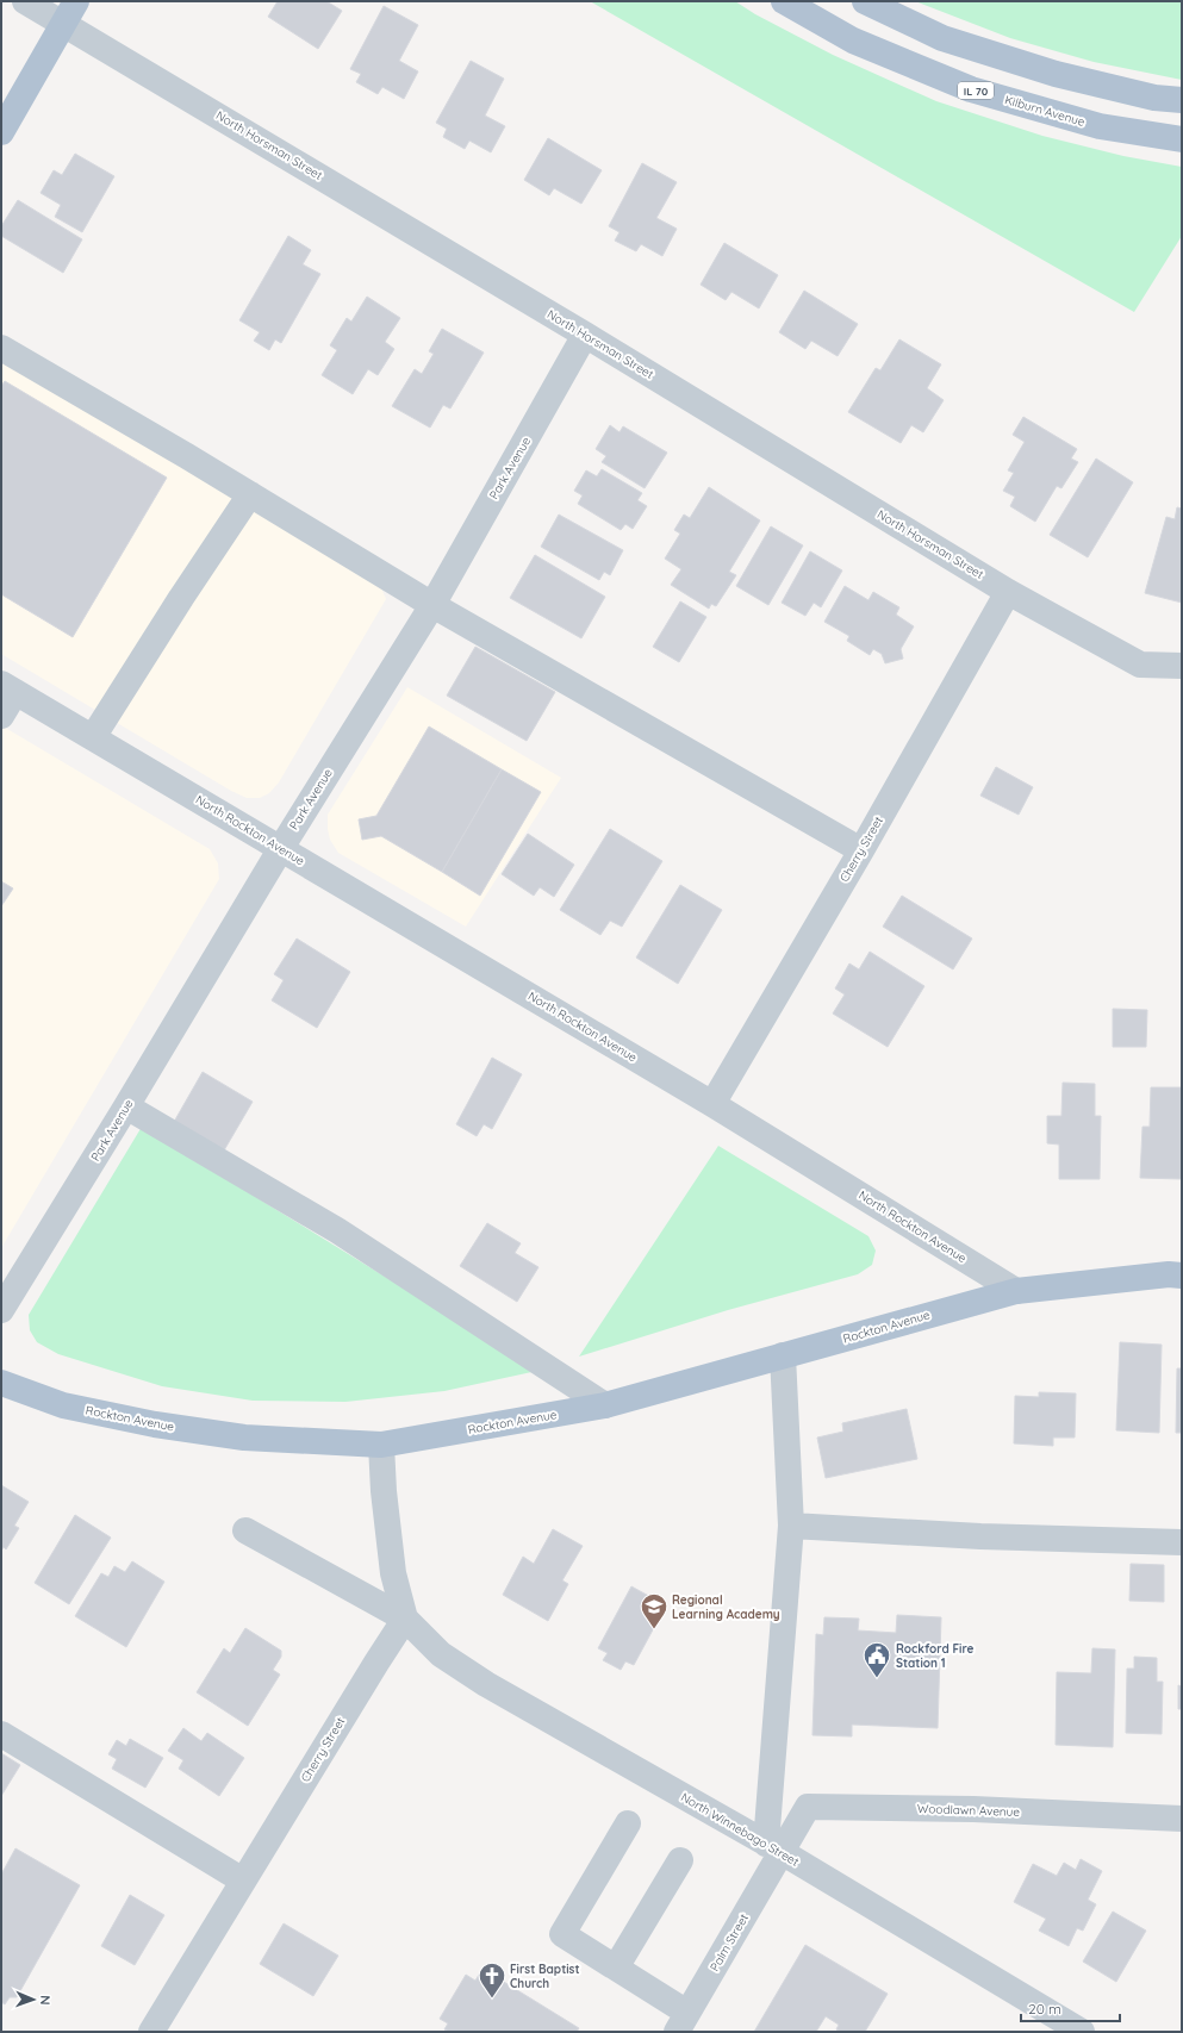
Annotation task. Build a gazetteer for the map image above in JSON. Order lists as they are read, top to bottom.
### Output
{
  "streets": {
    "main road": ["IL 70", "Kilburn Avenue", "Rockton Avenue"],
    "street": [
      "North Horsman Street",
      "Park Avenue",
      "North Rockton Avenue",
      "Cherry Street",
      "Woodlawn Avenue",
      "North Winnebago Street",
      "Palm Street"
    ]
  },
  "crossings": [
    ["North Horsman Street", "Park Avenue"],
    ["North Horsman Street", "Cherry Street"],
    ["Park Avenue", "North Rockton Avenue"],
    ["North Rockton Avenue", "Cherry Street"],
    ["North Rockton Avenue", "Rockton Avenue"],
    ["Cherry Street", "North Winnebago Street"],
    ["Woodlawn Avenue", "North Winnebago Street"],
    ["Woodlawn Avenue", "Palm Street"],
    ["North Winnebago Street", "Palm Street"]
  ],
  "places": {
    "school or university": ["Regional Learning Academy"],
    "public building": ["Rockford Fire Station 1"],
    "church": ["First Baptist Church"]
  },
  "scale_bar": "20 m",
  "north": "right"
}
